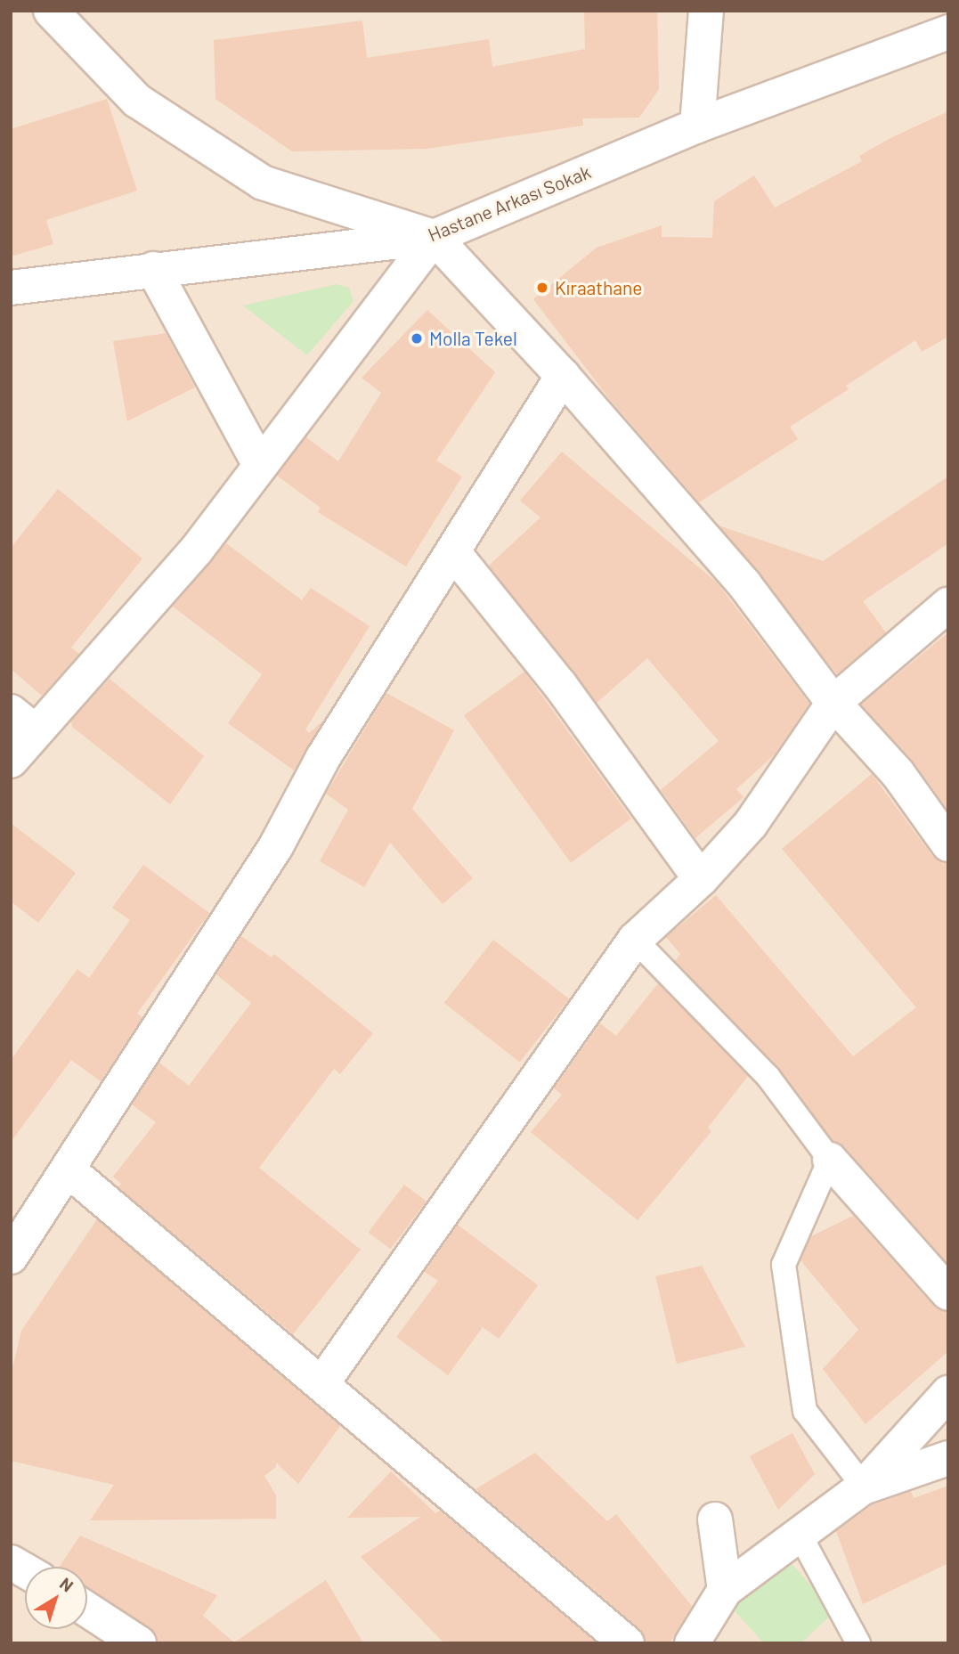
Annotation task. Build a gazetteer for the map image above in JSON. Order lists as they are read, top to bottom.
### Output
{
  "streets": {
    "street": ["Hastane Arkası Sokak"]
  },
  "places": ["Kıraathane", "Molla Tekel"],
  "north": "top right"
}
